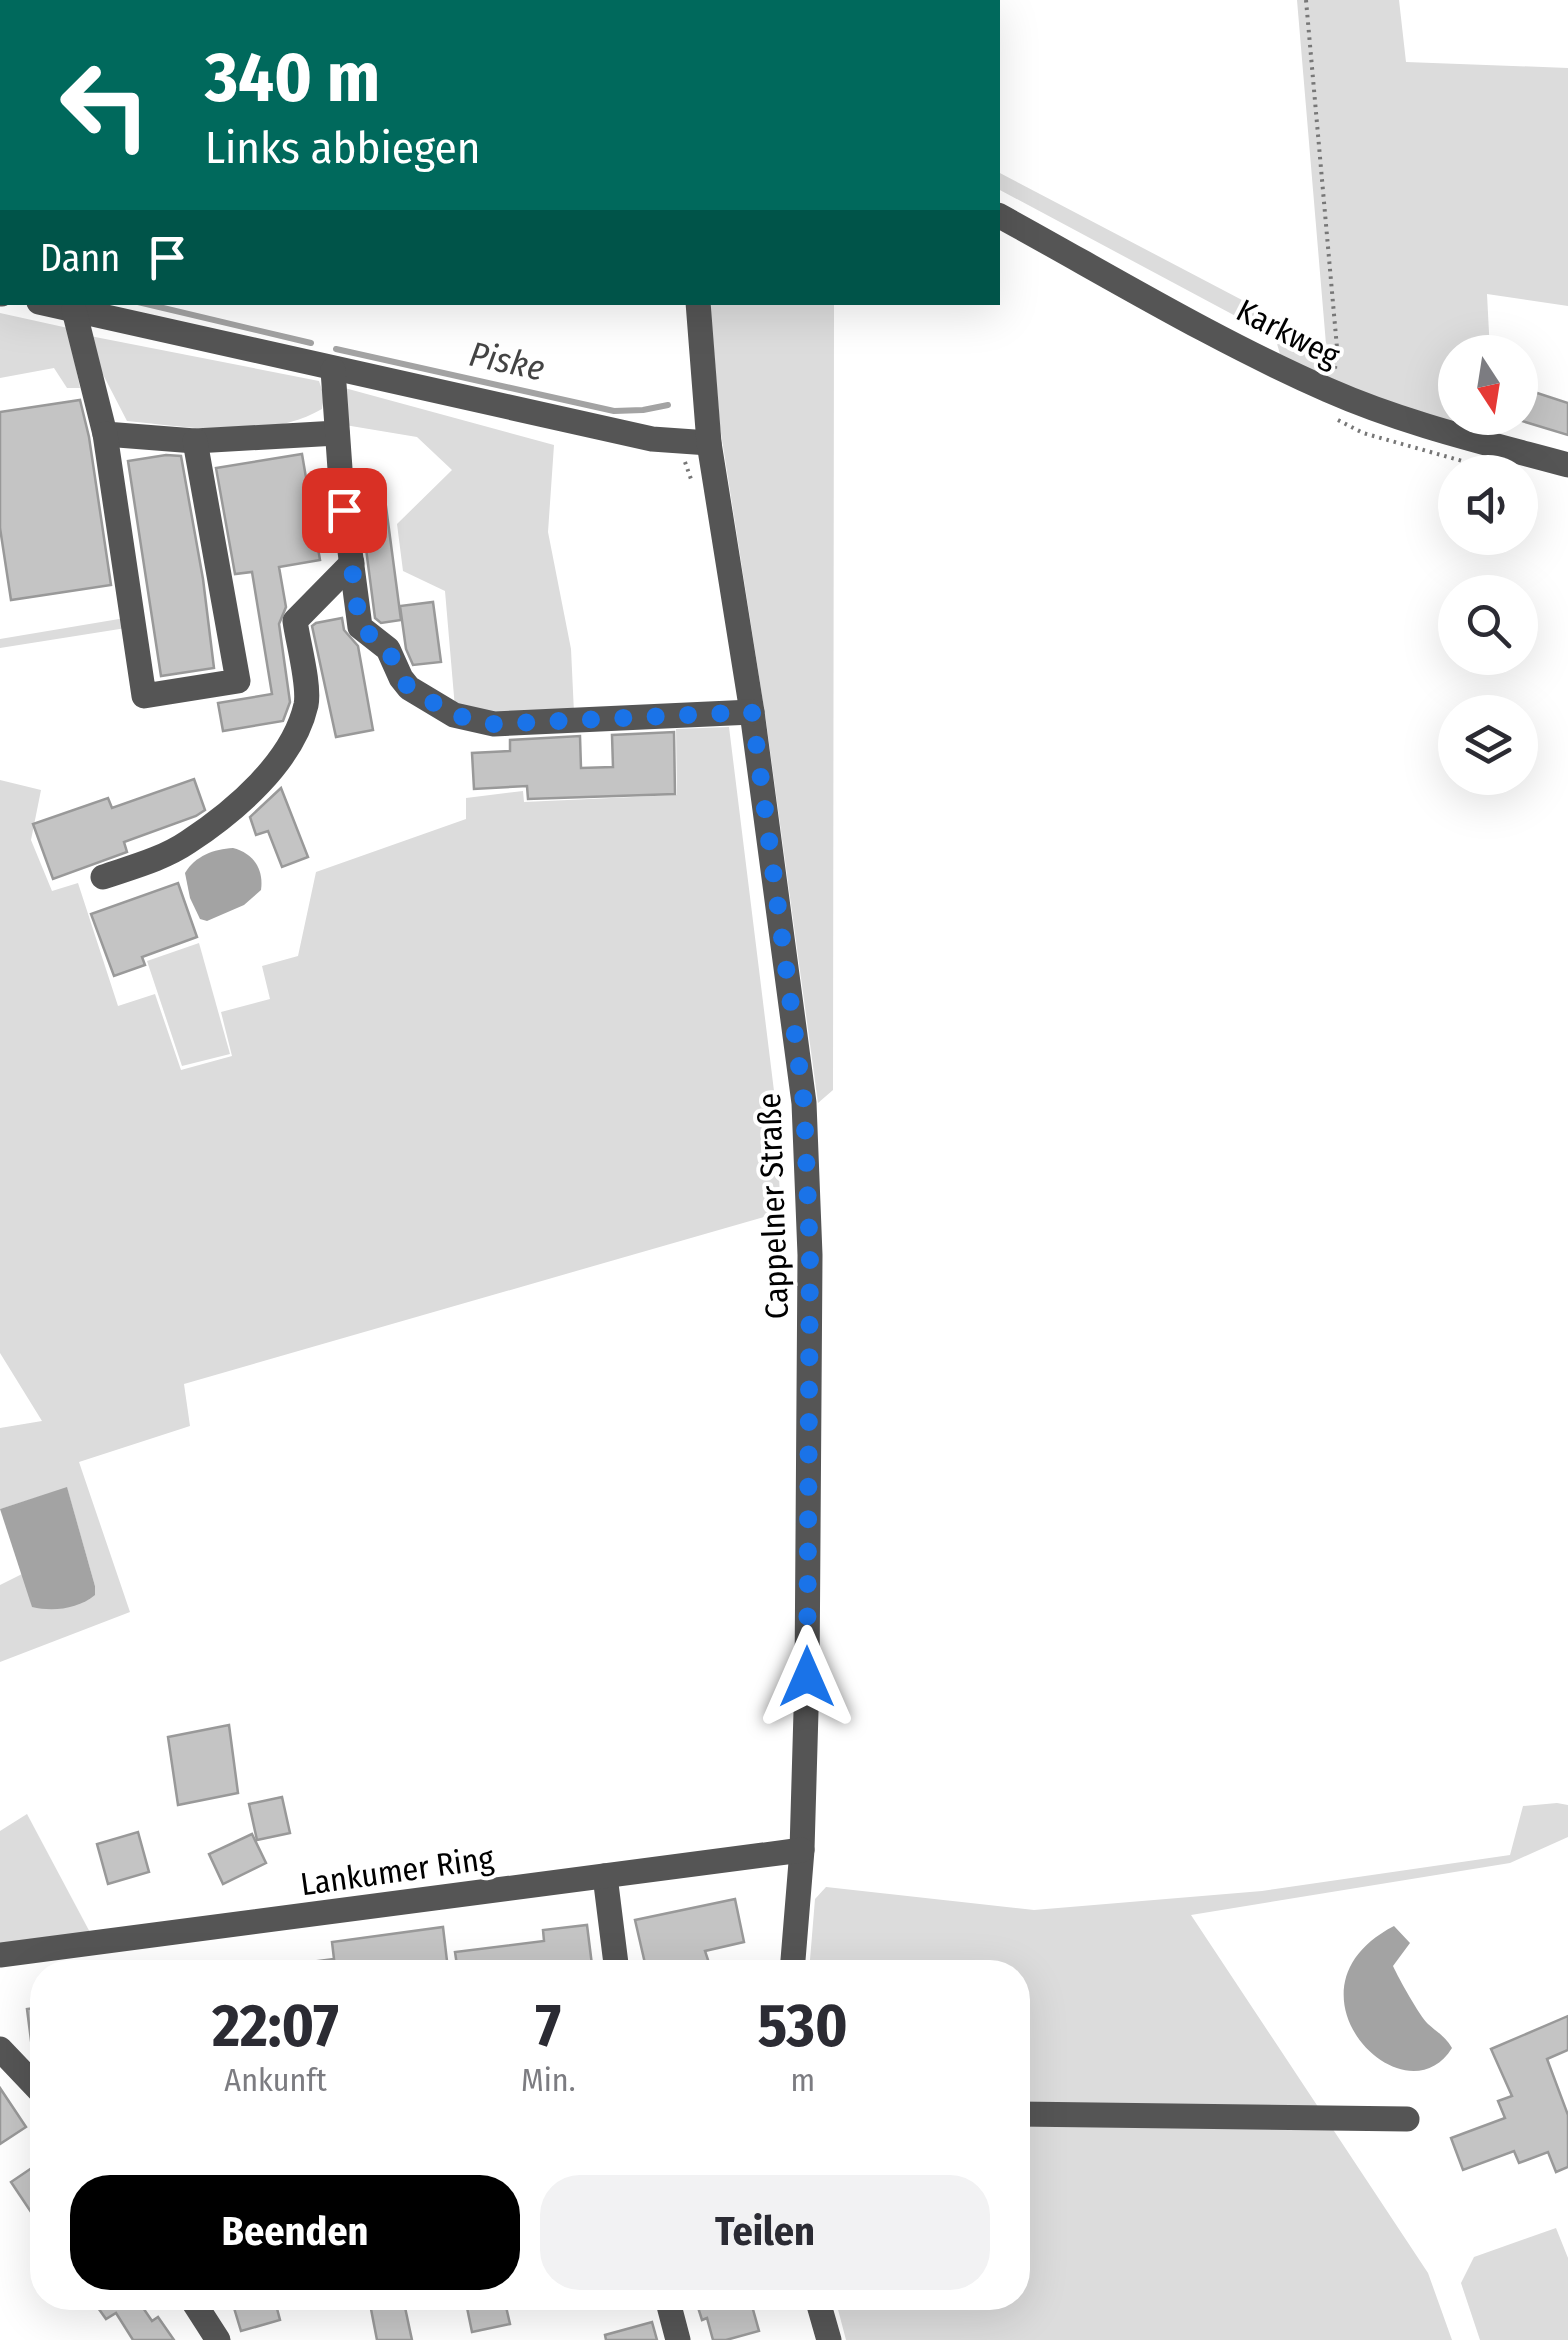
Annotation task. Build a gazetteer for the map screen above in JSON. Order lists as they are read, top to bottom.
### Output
{
  "streets": {
    "street": ["Karkweg", "Cappelner Straße", "Lankumer Ring"]
  },
  "crossings": [
    ["Cappelner Straße", "Lankumer Ring"]
  ],
  "water": ["Piske"],
  "north": "bottom",
  "page": {
    "turn": ["340 m", "Links abbiegen"],
    "then": "Dann",
    "eta": [
      "22:07",
      "Ankunft",
      "7",
      "Min.",
      "530",
      "m"
    ],
    "buttons": ["Beenden", "Teilen"]
  }
}
